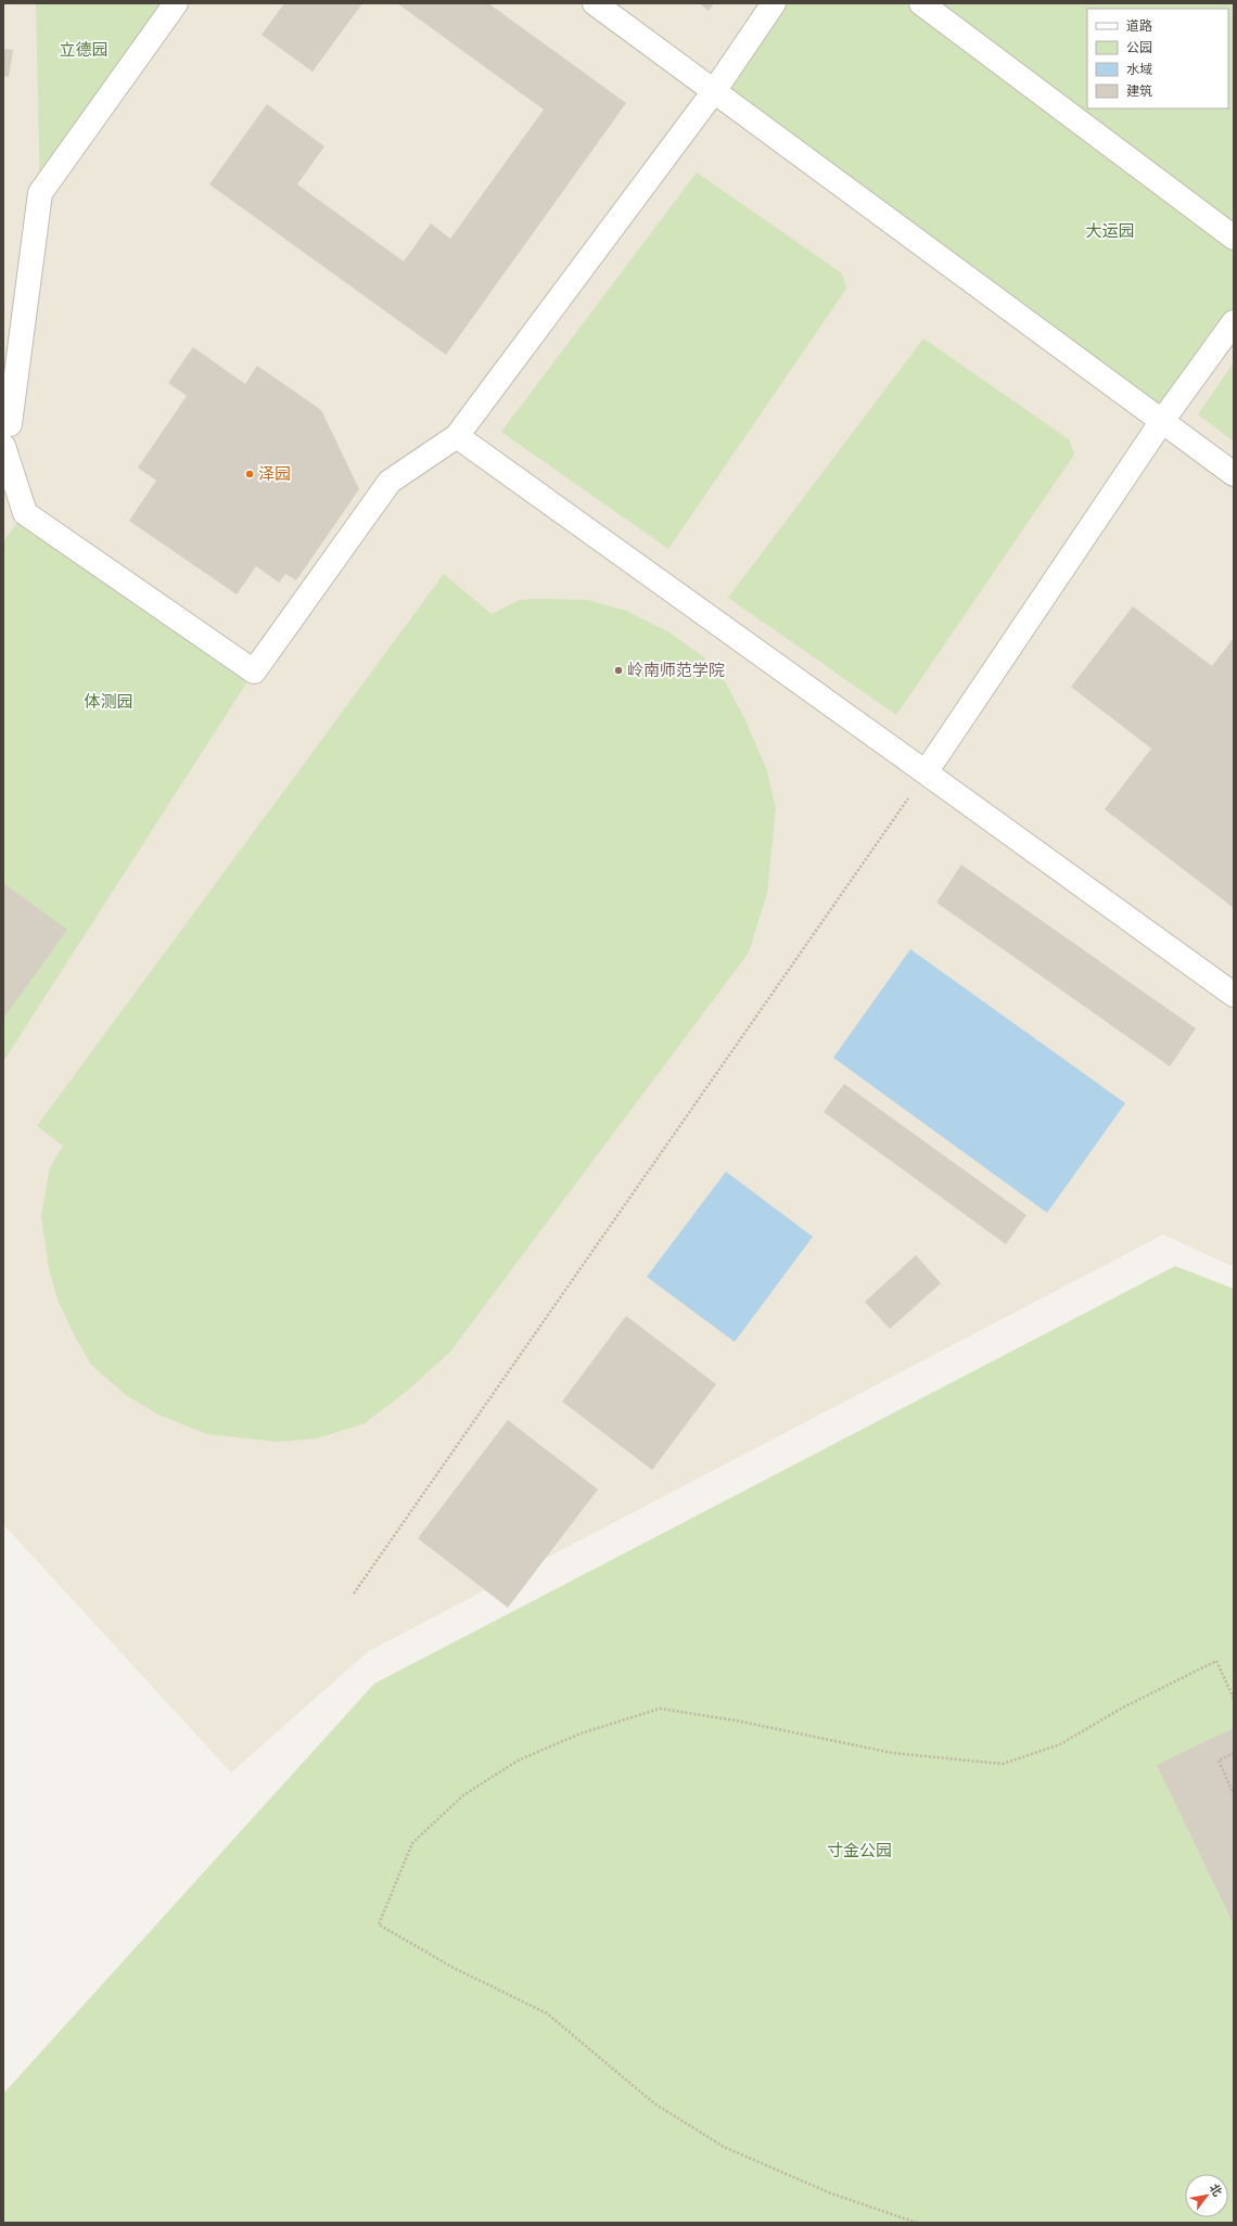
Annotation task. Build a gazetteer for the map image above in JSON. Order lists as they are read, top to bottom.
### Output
{
  "parks": [
    "立德园",
    "大运园",
    "体测园",
    "寸金公园"
  ],
  "places": ["泽园", "岭南师范学院"],
  "legend": [
    "道路",
    "公园",
    "水域",
    "建筑"
  ],
  "north": "top right"
}
